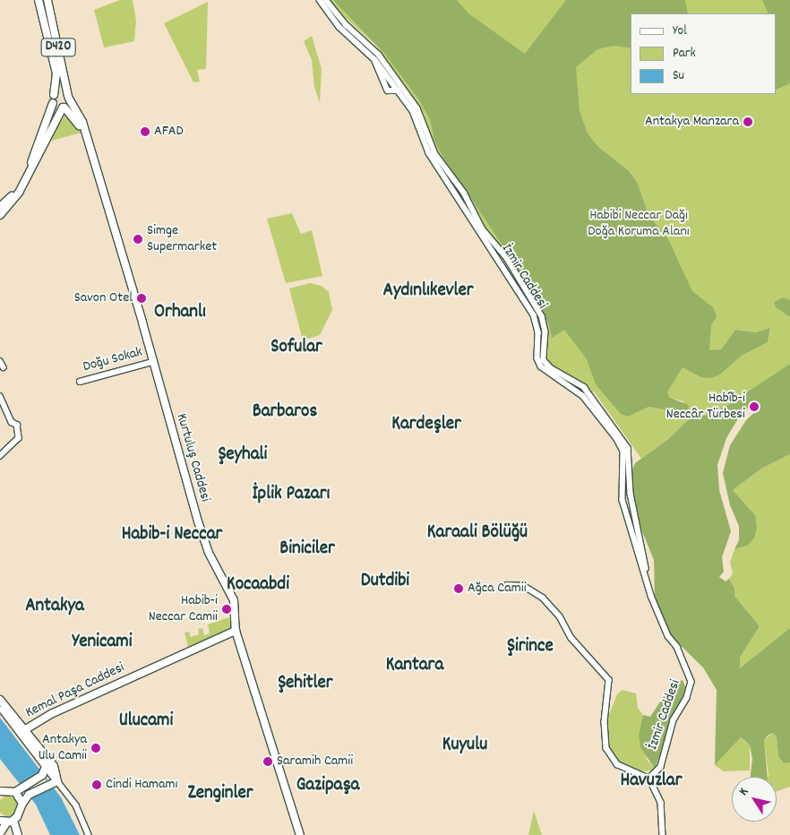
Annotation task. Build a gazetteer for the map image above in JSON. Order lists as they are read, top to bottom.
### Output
{
  "streets": {
    "main road": ["D420", "Kurtuluş Caddesi", "Kemal Paşa Caddesi"],
    "street": ["İzmir Caddesi", "Doğu Sokak"]
  },
  "crossings": [
    ["Doğu Sokak", "Kurtuluş Caddesi"],
    ["Kurtuluş Caddesi", "Kemal Paşa Caddesi"]
  ],
  "districts": [
    "Aydınlıkevler",
    "Orhanlı",
    "Sofular",
    "Barbaros",
    "Kardeşler",
    "Şeyhali",
    "İplik Pazarı",
    "Karaali Bölüğü",
    "Habib-i Neccar",
    "Biniciler",
    "Dutdibi",
    "Kocaabdi",
    "Antakya",
    "Yenicami",
    "Şirince",
    "Kantara",
    "Şehitler",
    "Ulucami",
    "Kuyulu",
    "Havuzlar",
    "Gazipaşa",
    "Zenginler"
  ],
  "parks": ["Habibi Neccar Dağı Doğa Koruma Alanı"],
  "places": [
    "Antakya Manzara",
    "AFAD",
    "Simge Supermarket",
    "Savon Otel",
    "Habîb-i Neccâr Türbesi",
    "Ağca Camii",
    "Habib-i Neccar Camii",
    "Antakya Ulu Camii",
    "Saramih Camii",
    "Cindi Hamamı"
  ],
  "legend": ["Yol", "Park", "Su"],
  "north": "top left"
}
